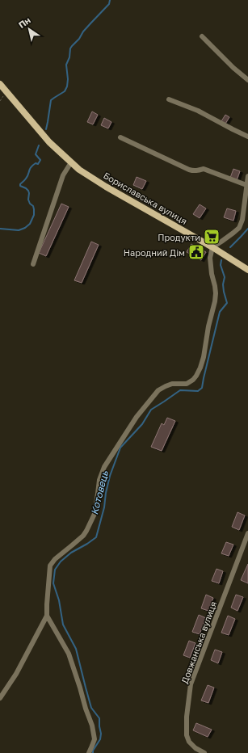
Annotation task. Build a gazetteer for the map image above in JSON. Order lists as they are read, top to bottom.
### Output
{
  "streets": {
    "main road": ["Бориславська вулиця"],
    "street": ["Довжанська вулиця"]
  },
  "water": ["Котовець"],
  "places": {
    "supermarket": ["Продукти"],
    "public building": ["Народний Дім"]
  },
  "north": "top left"
}
